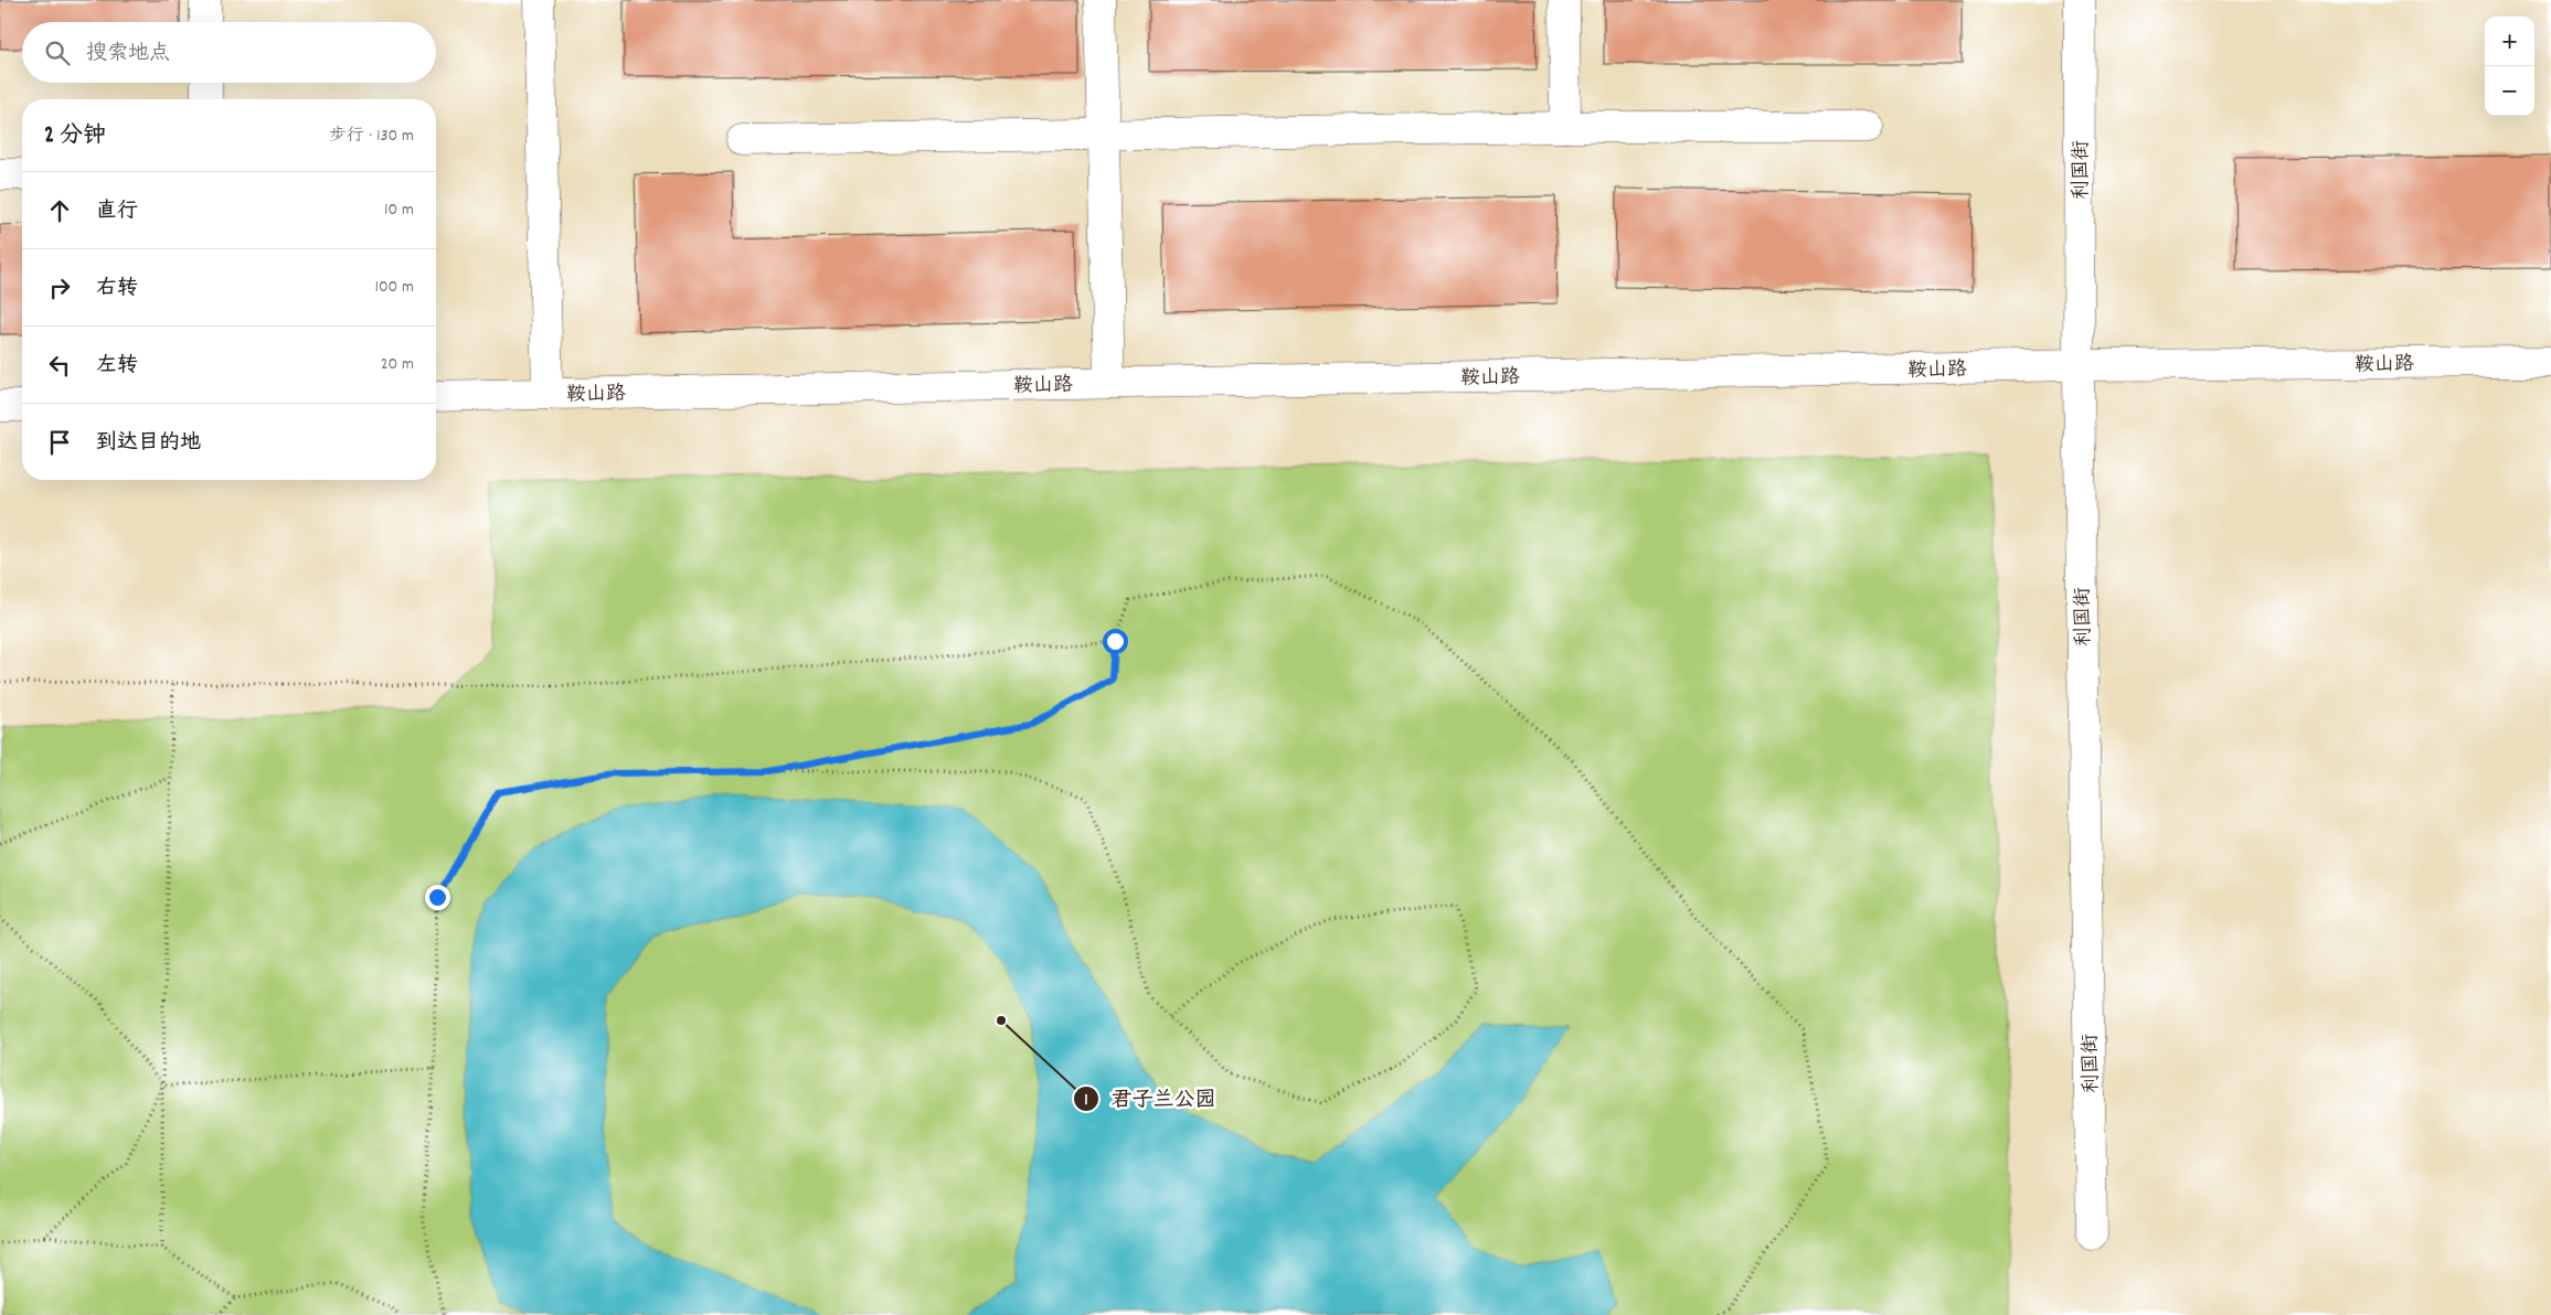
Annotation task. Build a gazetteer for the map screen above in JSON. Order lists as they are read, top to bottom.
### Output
{
  "streets": {
    "street": ["利国街", "鞍山路"]
  },
  "crossings": [
    ["利国街", "鞍山路"]
  ],
  "places": ["君子兰公园"],
  "page": {
    "map_buttons": ["+", "−"],
    "search": "搜索地点",
    "heading": ["2 分钟", "步行 · 130 m"],
    "list": [
      ["直行", "10 m"],
      ["右转", "100 m"],
      ["左转", "20 m"],
      "到达目的地"
    ]
  }
}
